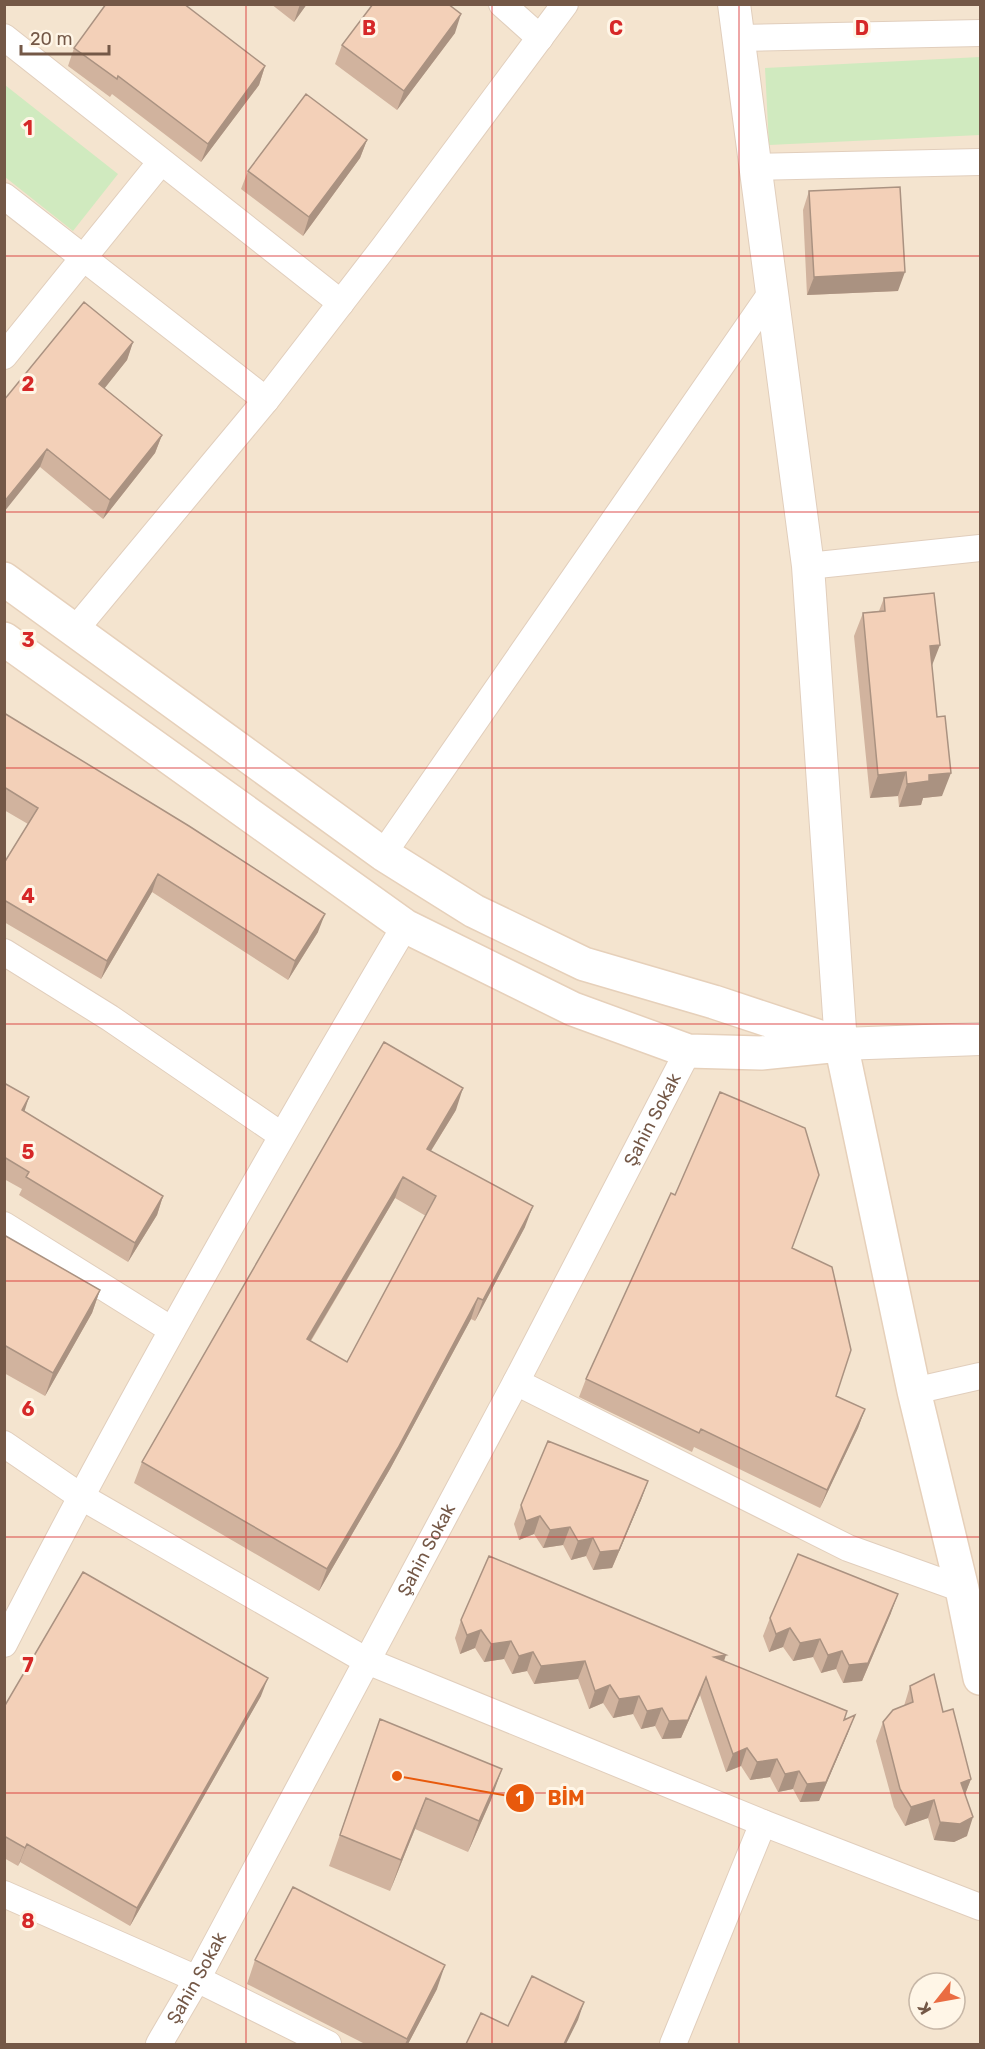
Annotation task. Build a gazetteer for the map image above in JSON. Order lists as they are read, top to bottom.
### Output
{
  "streets": {
    "street": ["Şahin Sokak"]
  },
  "places": ["BİM"],
  "scale_bar": "20 m",
  "north": "bottom left",
  "grid": {
    "columns": ["B", "C", "D"],
    "rows": [
      "1",
      "2",
      "3",
      "4",
      "5",
      "6",
      "7",
      "8"
    ]
  }
}
